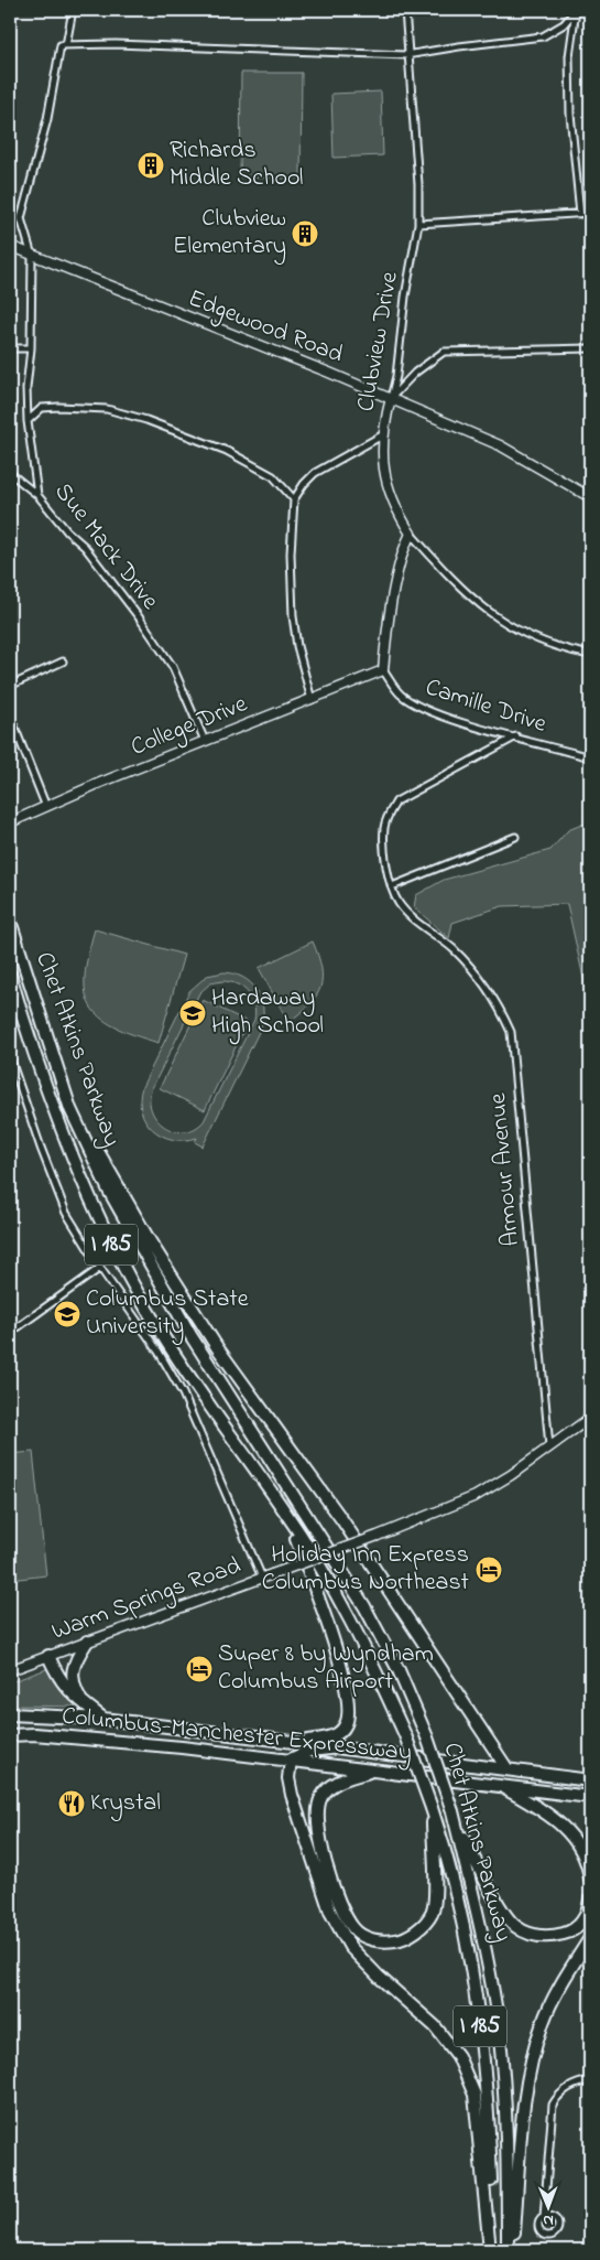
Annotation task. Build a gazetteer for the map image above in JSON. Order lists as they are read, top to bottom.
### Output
{
  "streets": {
    "highway": ["Chet Atkins Parkway", "I 185", "Columbus-Manchester Expressway"],
    "street": [
      "Edgewood Road",
      "Clubview Drive",
      "Sue Mack Drive",
      "Camille Drive",
      "College Drive",
      "Armour Avenue",
      "Warm Springs Road"
    ]
  },
  "crossings": [
    ["Edgewood Road", "Clubview Drive"],
    ["Edgewood Road", "Sue Mack Drive"],
    ["Sue Mack Drive", "College Drive"],
    ["Camille Drive", "College Drive"],
    ["Armour Avenue", "Warm Springs Road"]
  ],
  "places": {
    "building": ["Richards Middle School", "Clubview Elementary"],
    "school or university": ["Hardaway High School", "Columbus State University"],
    "hotel": ["Holiday Inn Express Columbus Northeast", "Super 8 by Wyndham Columbus Airport"],
    "restaurant": ["Krystal"]
  },
  "north": "bottom"
}
